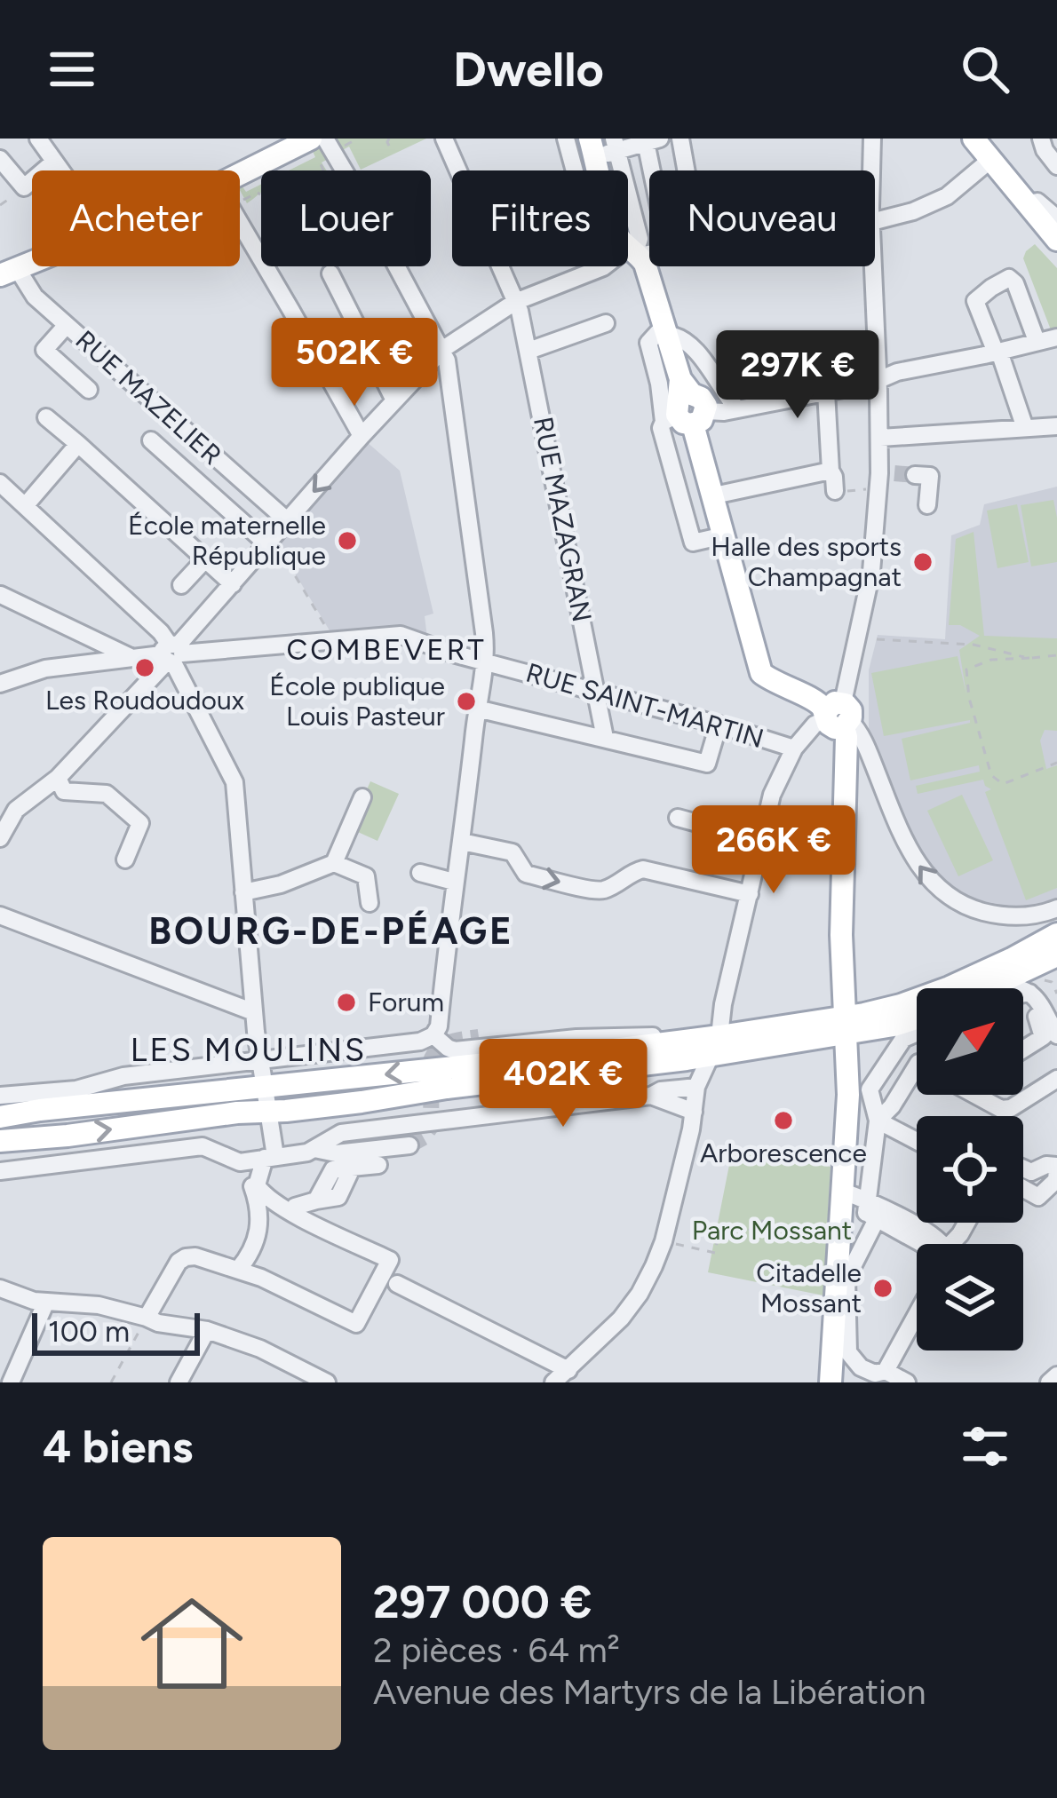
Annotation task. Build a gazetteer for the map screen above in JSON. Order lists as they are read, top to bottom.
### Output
{
  "streets": {
    "street": ["RUE MAZELIER", "RUE MAZAGRAN", "RUE SAINT-MARTIN"]
  },
  "crossings": [
    ["RUE MAZAGRAN", "RUE SAINT-MARTIN"]
  ],
  "districts": ["COMBEVERT", "BOURG-DE-PÉAGE", "LES MOULINS"],
  "parks": ["Parc Mossant"],
  "places": [
    "École maternelle République",
    "Halle des sports Champagnat",
    "Les Roudoudoux",
    "École publique Louis Pasteur",
    "Forum",
    "Arborescence",
    "Citadelle Mossant"
  ],
  "scale_bar": "100 m",
  "north": "top right",
  "page": {
    "header": "Dwello",
    "chip": [
      "Acheter",
      "Louer",
      "Filtres",
      "Nouveau"
    ],
    "price": [
      "502K €",
      "297K €",
      "266K €",
      "402K €"
    ],
    "scale": "100 m",
    "heading": "4 biens",
    "list": [
      {
        "name": "297 000 €",
        "note": "2 pièces · 64 m² · Avenue des Martyrs de la Libération"
      }
    ]
  }
}
